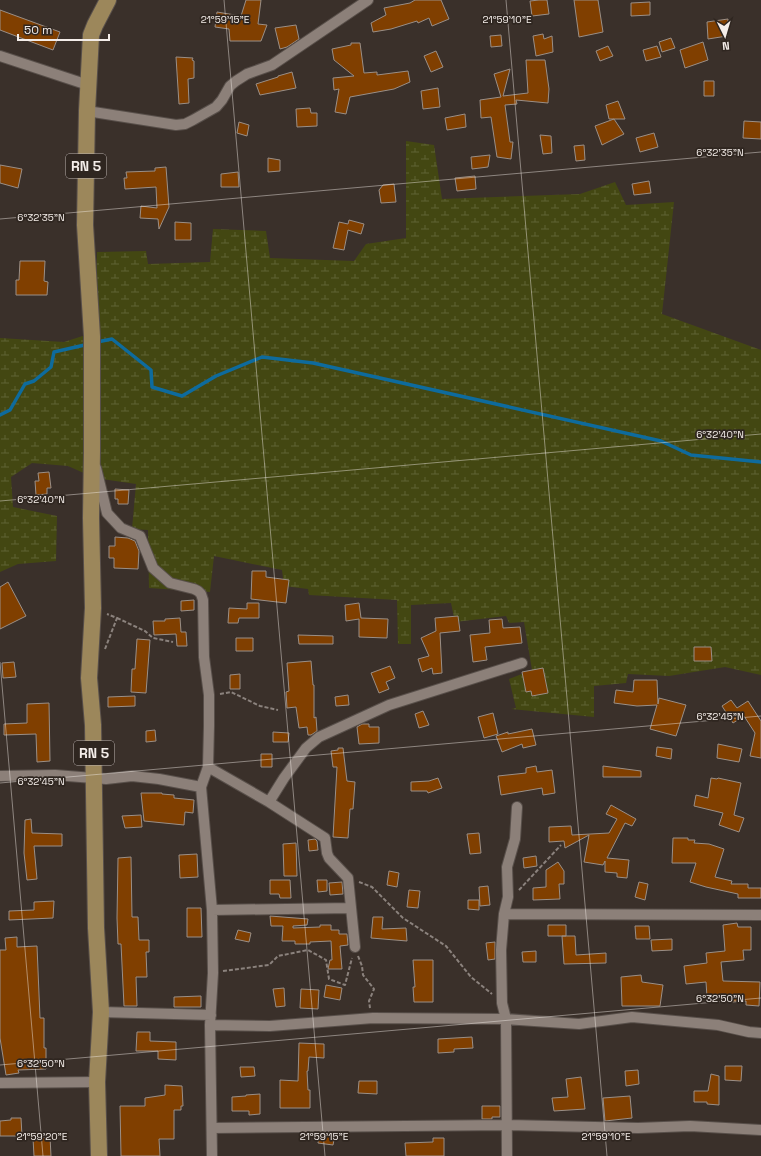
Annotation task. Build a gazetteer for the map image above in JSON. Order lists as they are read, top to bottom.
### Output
{
  "streets": {
    "main road": ["RN 5"]
  },
  "scale_bar": "50 m",
  "north": "bottom",
  "coordinates": [
    "21°59'15\"E",
    "21°59'10\"E",
    "6°32'35\"N",
    "6°32'40\"N",
    "6°32'45\"N",
    "6°32'50\"N",
    "21°59'20\"E"
  ]
}
